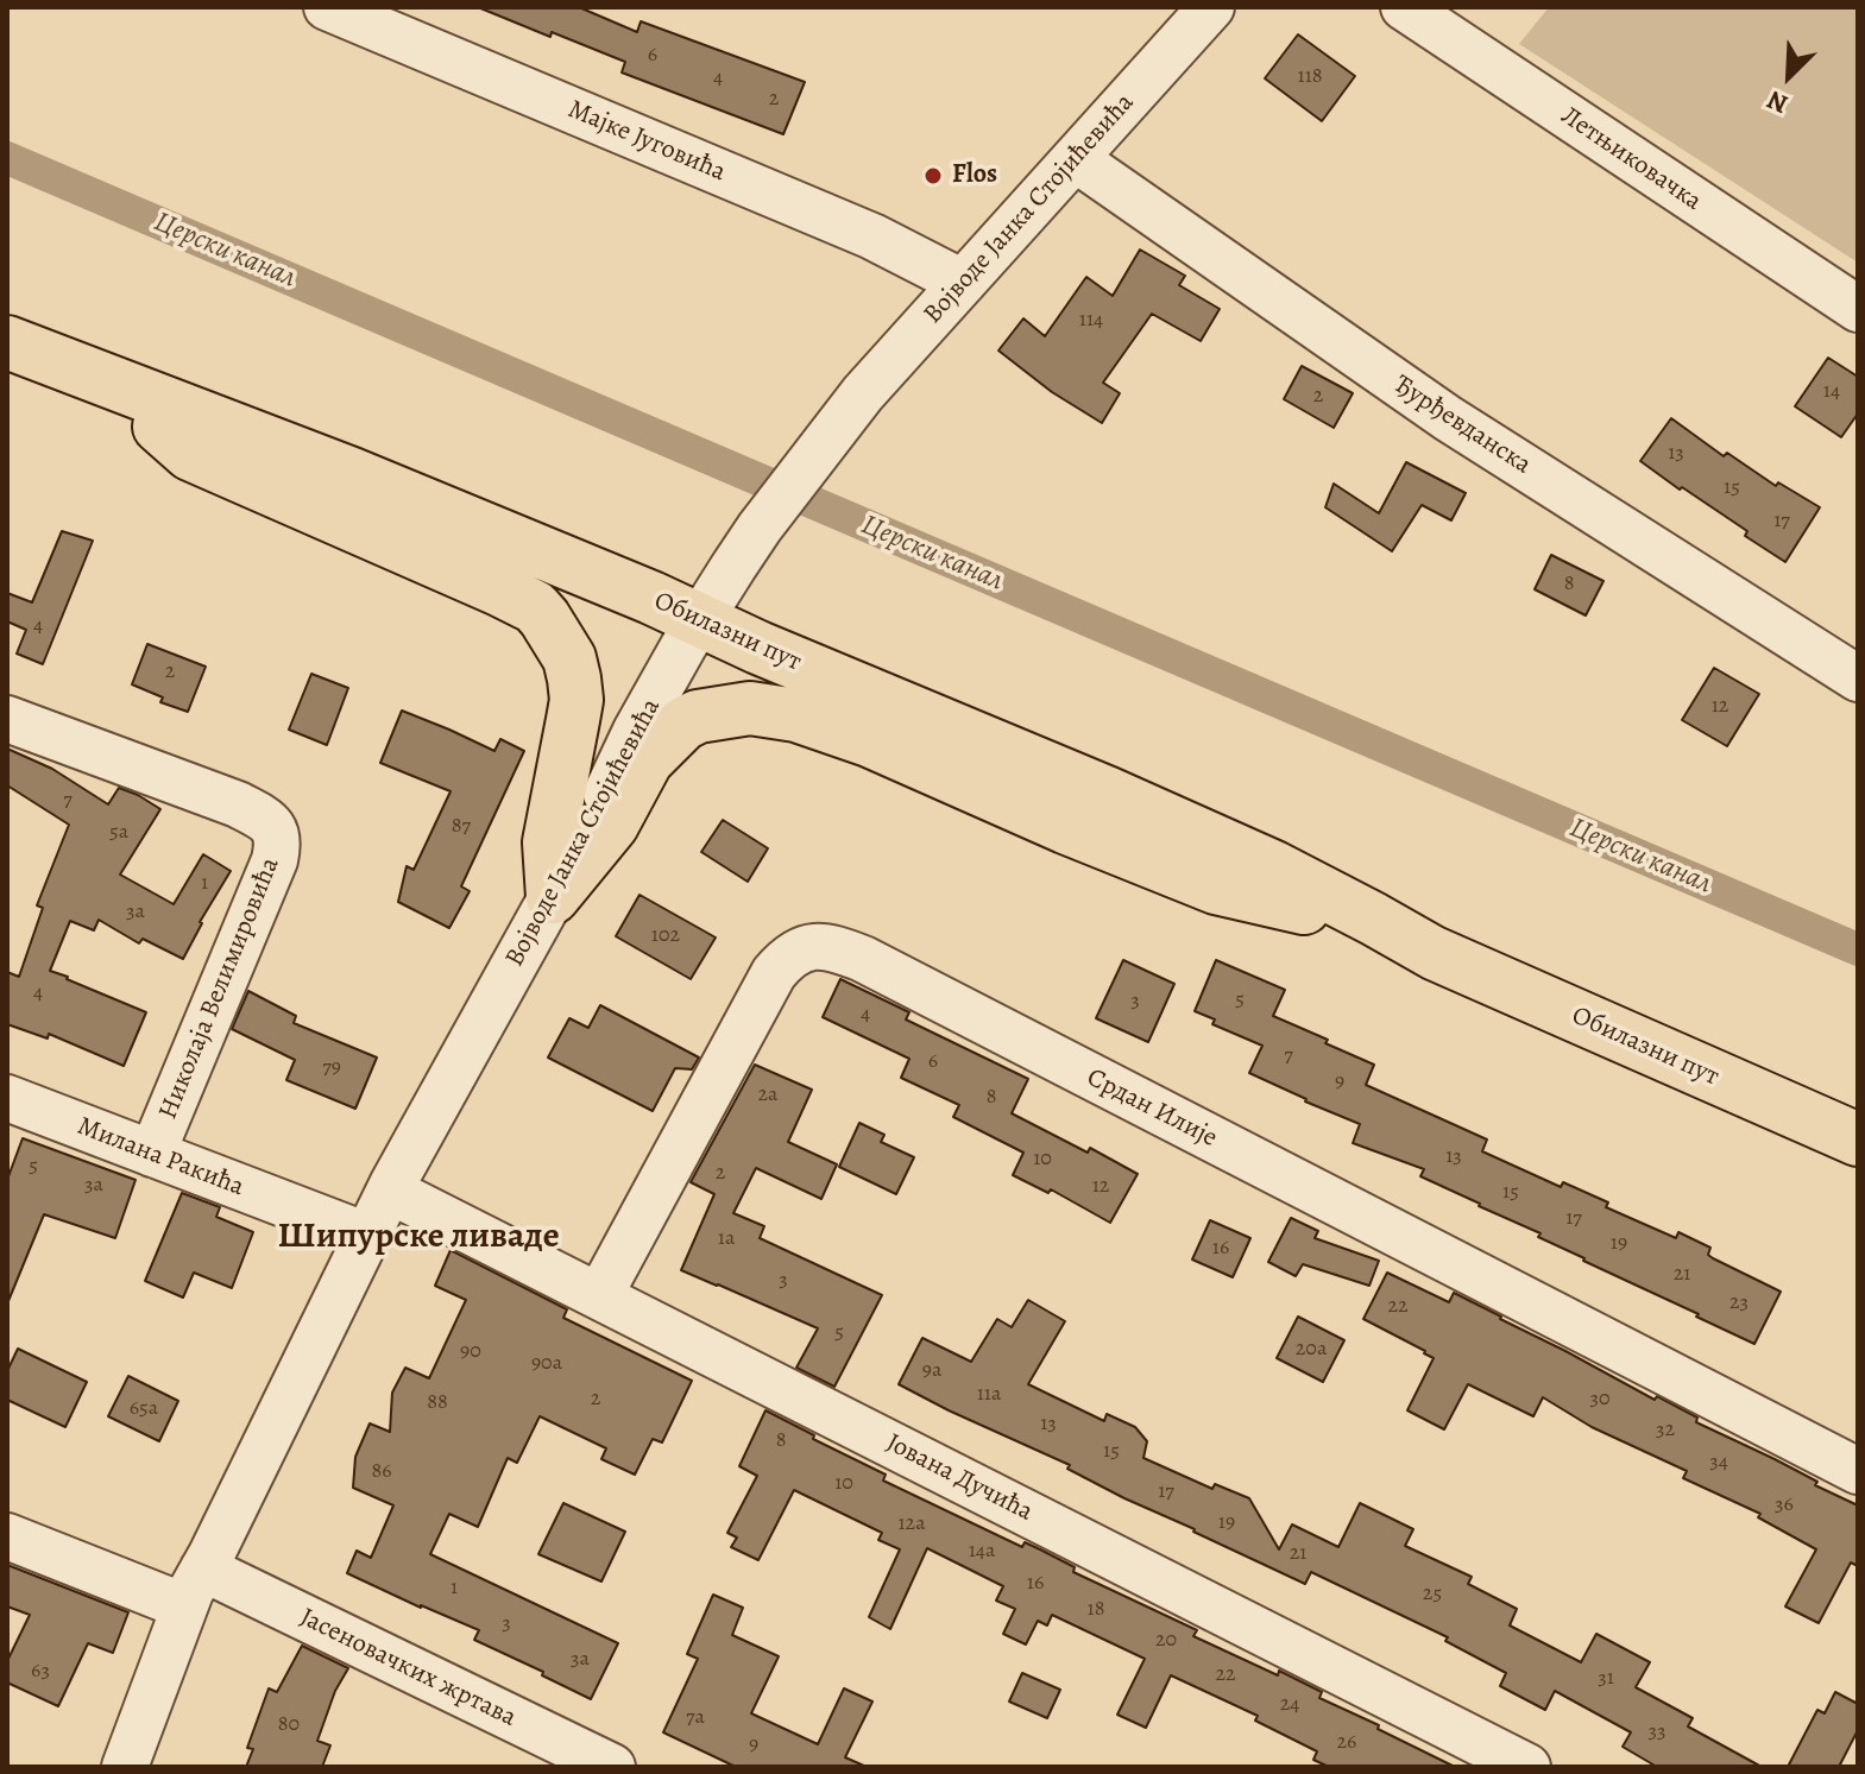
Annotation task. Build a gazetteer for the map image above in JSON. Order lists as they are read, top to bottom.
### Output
{
  "streets": {
    "main road": ["Обилазни пут"],
    "street": [
      "Мајке Југовића",
      "Летњиковачка",
      "Војводе Јанка Стојићевића",
      "Ђурђевданска",
      "Николаја Велимировића",
      "Срдан Илије",
      "Милана Ракића",
      "Јована Дучића",
      "Јасеновачких жртава"
    ]
  },
  "crossings": [
    ["Мајке Југовића", "Војводе Јанка Стојићевића"],
    ["Војводе Јанка Стојићевића", "Ђурђевданска"],
    ["Војводе Јанка Стојићевића", "Обилазни пут"],
    ["Војводе Јанка Стојићевића", "Милана Ракића"],
    ["Војводе Јанка Стојићевића", "Јована Дучића"],
    ["Војводе Јанка Стојићевића", "Јасеновачких жртава"],
    ["Николаја Велимировића", "Милана Ракића"],
    ["Срдан Илије", "Јована Дучића"]
  ],
  "districts": ["Шипурске ливаде"],
  "water": ["Церски канал"],
  "places": ["Flos"],
  "house_numbers": [
    "6",
    "118",
    "4",
    "2",
    "114",
    "14",
    "2",
    "13",
    "15",
    "17",
    "8",
    "4",
    "2",
    "12",
    "7",
    "87",
    "5a",
    "1",
    "3a",
    "102",
    "4",
    "5",
    "3",
    "4",
    "7",
    "6",
    "79",
    "9",
    "2a",
    "8",
    "13",
    "10",
    "5",
    "2",
    "3a",
    "12",
    "15",
    "17",
    "1a",
    "19",
    "16",
    "21",
    "3",
    "23",
    "22",
    "5",
    "20a",
    "90",
    "90a",
    "9a",
    "11a",
    "2",
    "30",
    "88",
    "65a",
    "13",
    "32",
    "8",
    "15",
    "34",
    "86",
    "10",
    "17",
    "36",
    "19",
    "12a",
    "14a",
    "21",
    "16",
    "1",
    "25",
    "18",
    "3",
    "20",
    "3a",
    "63",
    "22",
    "31",
    "24",
    "7a",
    "80",
    "33",
    "26",
    "9"
  ],
  "north": "bottom left"
}
